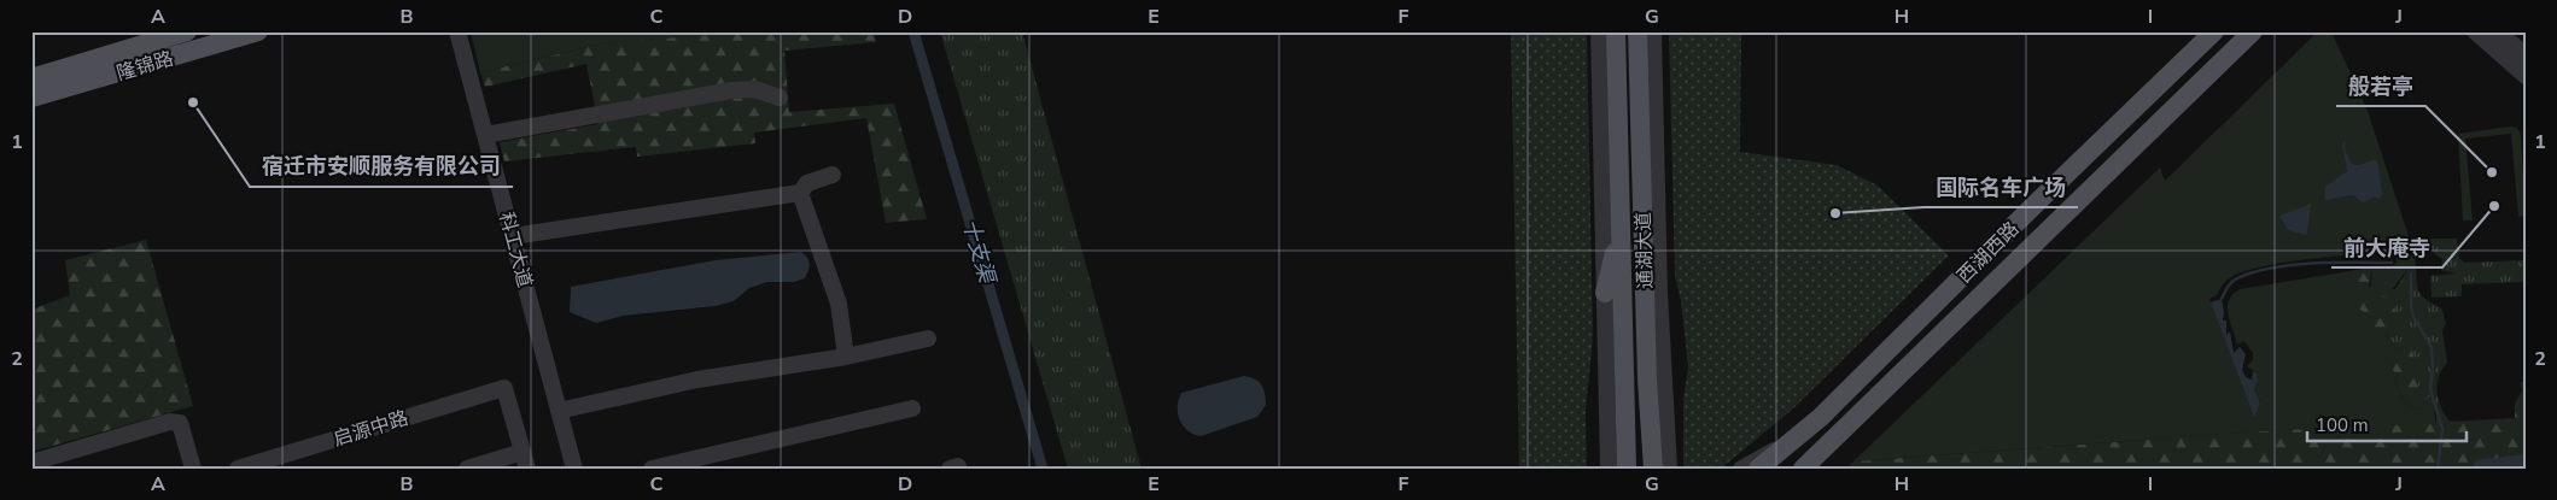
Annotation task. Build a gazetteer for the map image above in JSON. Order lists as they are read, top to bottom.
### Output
{
  "streets": {
    "main road": ["隆锦路", "通湖大道", "西湖西路"],
    "street": ["科工大道", "启源中路"]
  },
  "water": ["十支渠"],
  "places": [
    "宿迁市安顺服务有限公司",
    "般若亭",
    "前大庵寺",
    "国际名车广场"
  ],
  "scale_bar": "100 m",
  "grid": {
    "columns": [
      "A",
      "B",
      "C",
      "D",
      "E",
      "F",
      "G",
      "H",
      "I",
      "J"
    ],
    "rows": ["1", "2"]
  }
}
